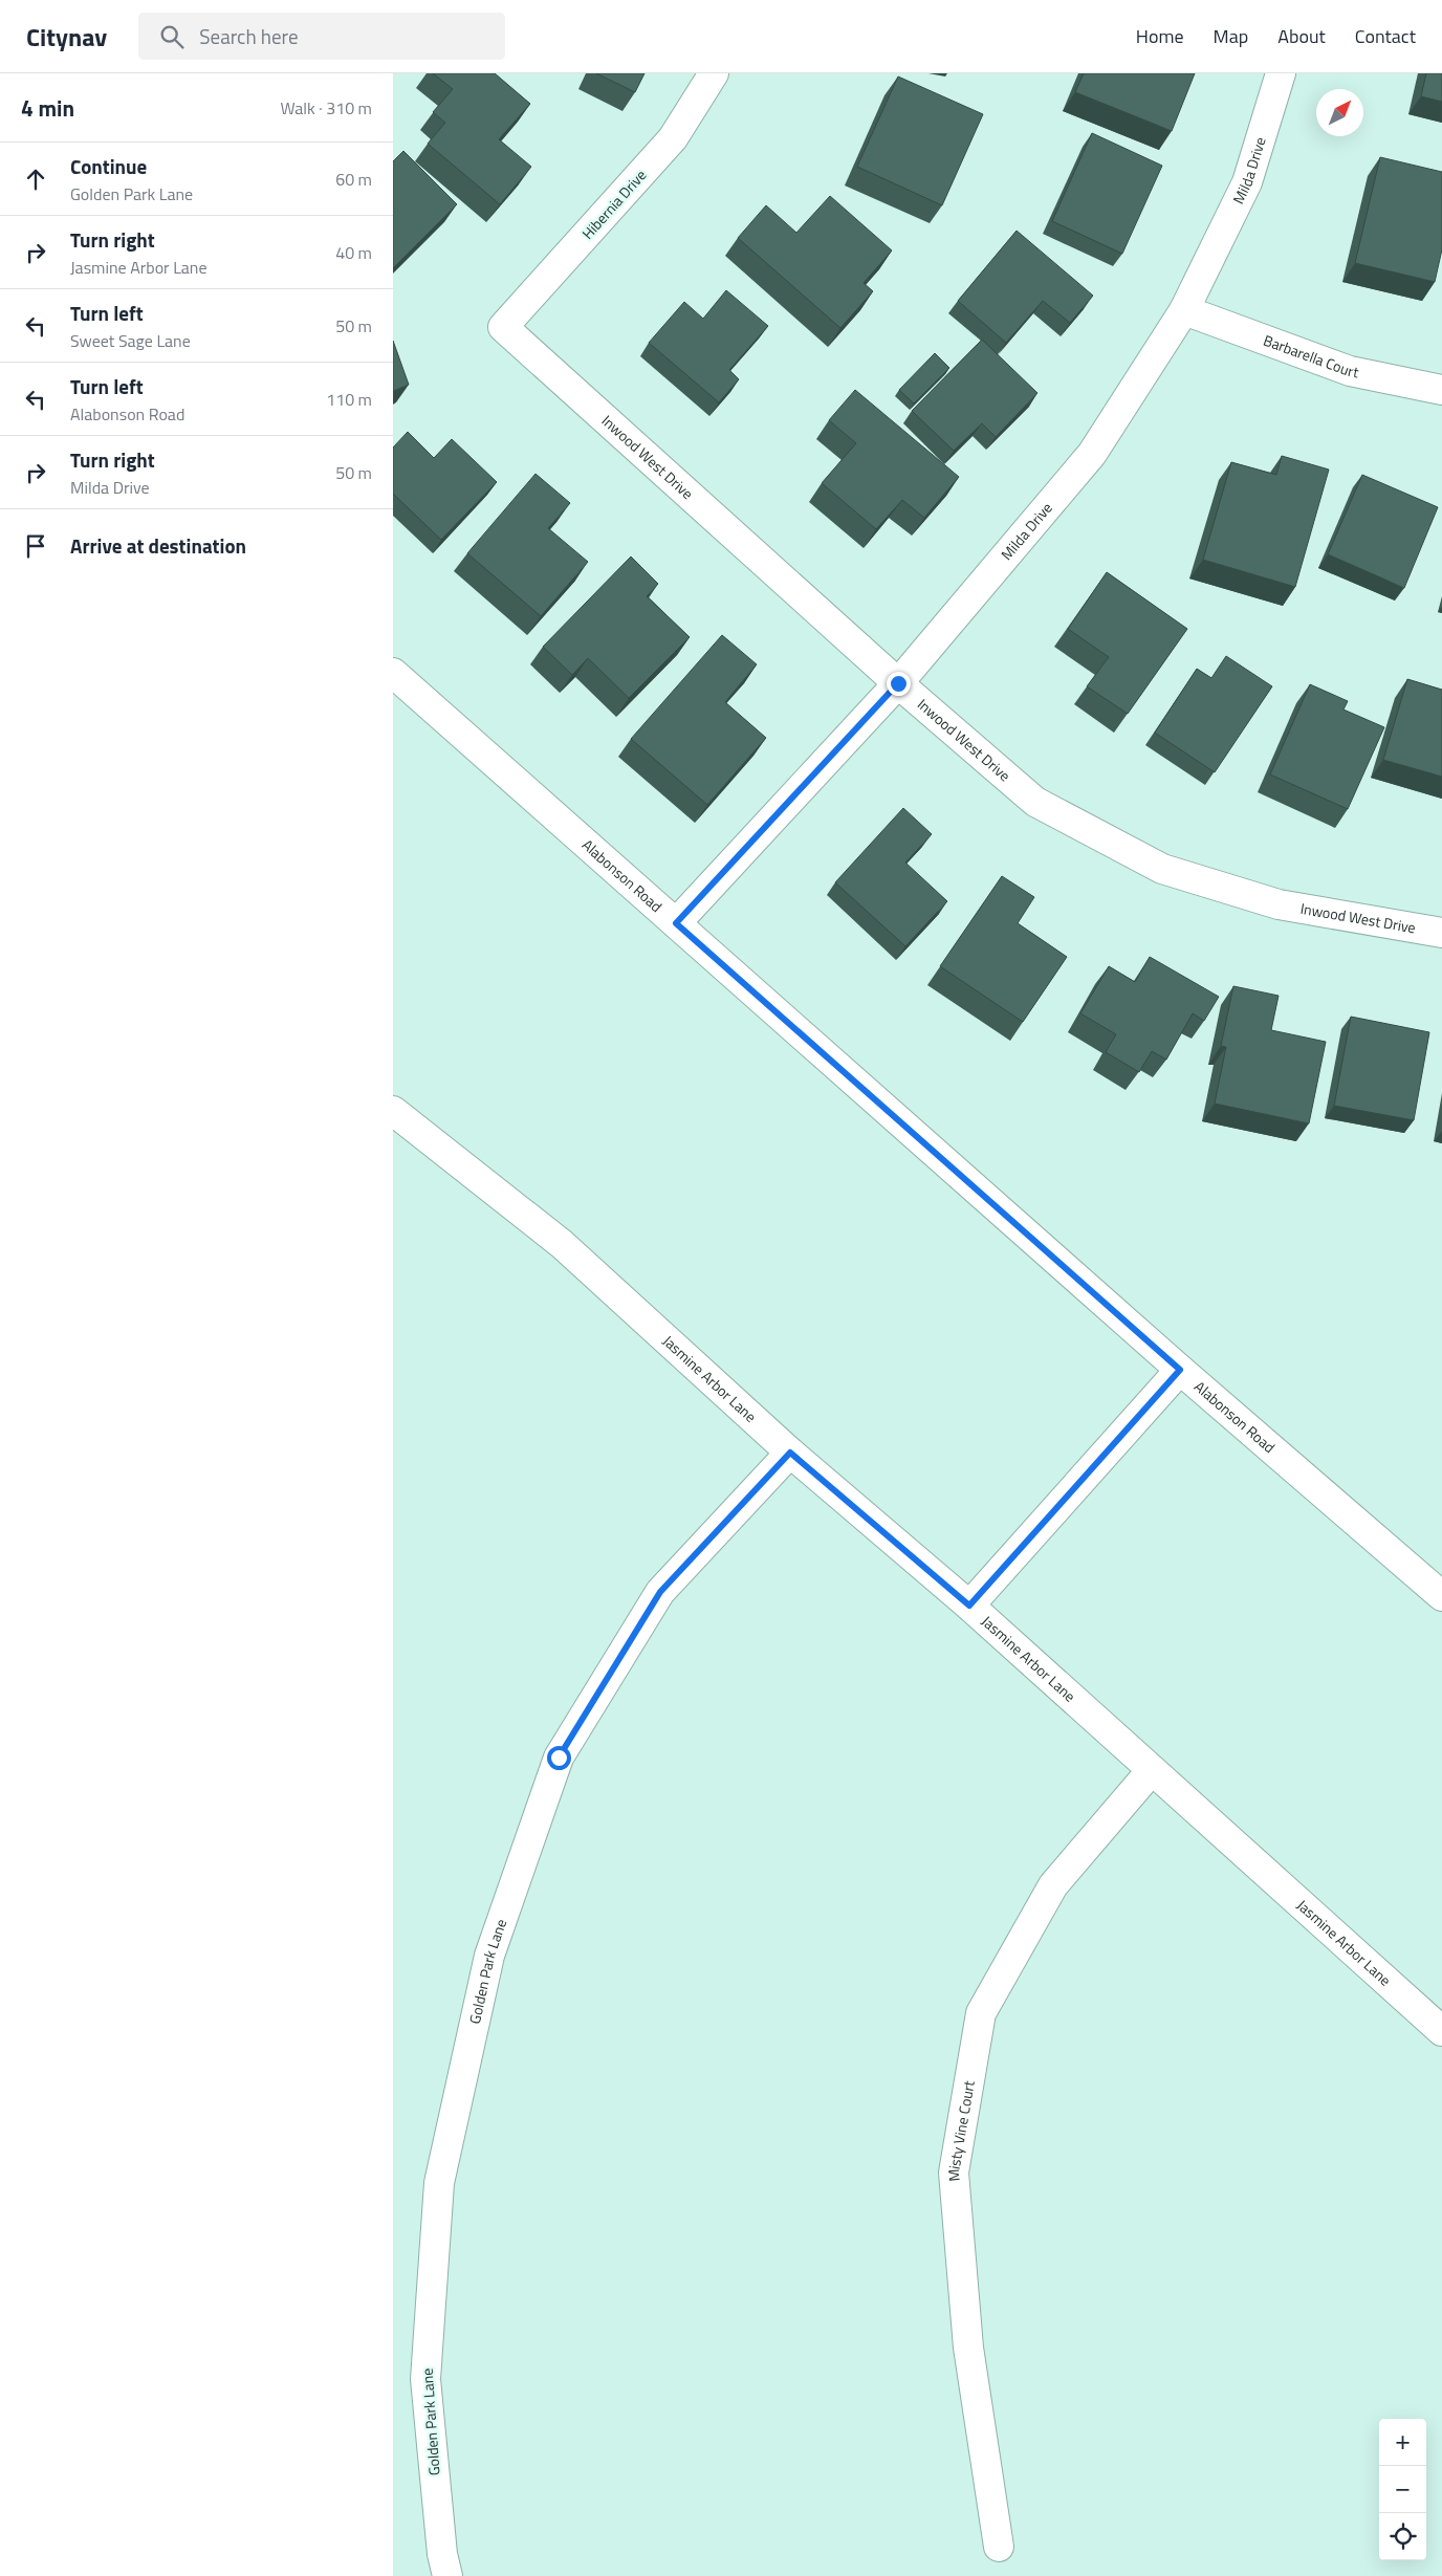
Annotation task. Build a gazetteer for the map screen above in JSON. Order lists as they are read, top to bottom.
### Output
{
  "streets": {
    "street": [
      "Milda Drive",
      "Hibernia Drive",
      "Barbarella Court",
      "Inwood West Drive",
      "Alabonson Road",
      "Jasmine Arbor Lane",
      "Golden Park Lane",
      "Misty Vine Court"
    ]
  },
  "crossings": [
    ["Milda Drive", "Barbarella Court"],
    ["Milda Drive", "Inwood West Drive"],
    ["Milda Drive", "Alabonson Road"],
    ["Hibernia Drive", "Inwood West Drive"],
    ["Jasmine Arbor Lane", "Golden Park Lane"],
    ["Jasmine Arbor Lane", "Misty Vine Court"]
  ],
  "north": "top right",
  "page": {
    "header": "Citynav",
    "search": "Search here",
    "nav": [
      "Home",
      "Map",
      "About",
      "Contact"
    ],
    "heading": ["4 min", "Walk · 310 m"],
    "list": [
      ["Continue", "Golden Park Lane", "60 m"],
      ["Turn right", "Jasmine Arbor Lane", "40 m"],
      ["Turn left", "Sweet Sage Lane", "50 m"],
      ["Turn left", "Alabonson Road", "110 m"],
      ["Turn right", "Milda Drive", "50 m"],
      "Arrive at destination"
    ],
    "map_buttons": ["+", "−"]
  }
}
